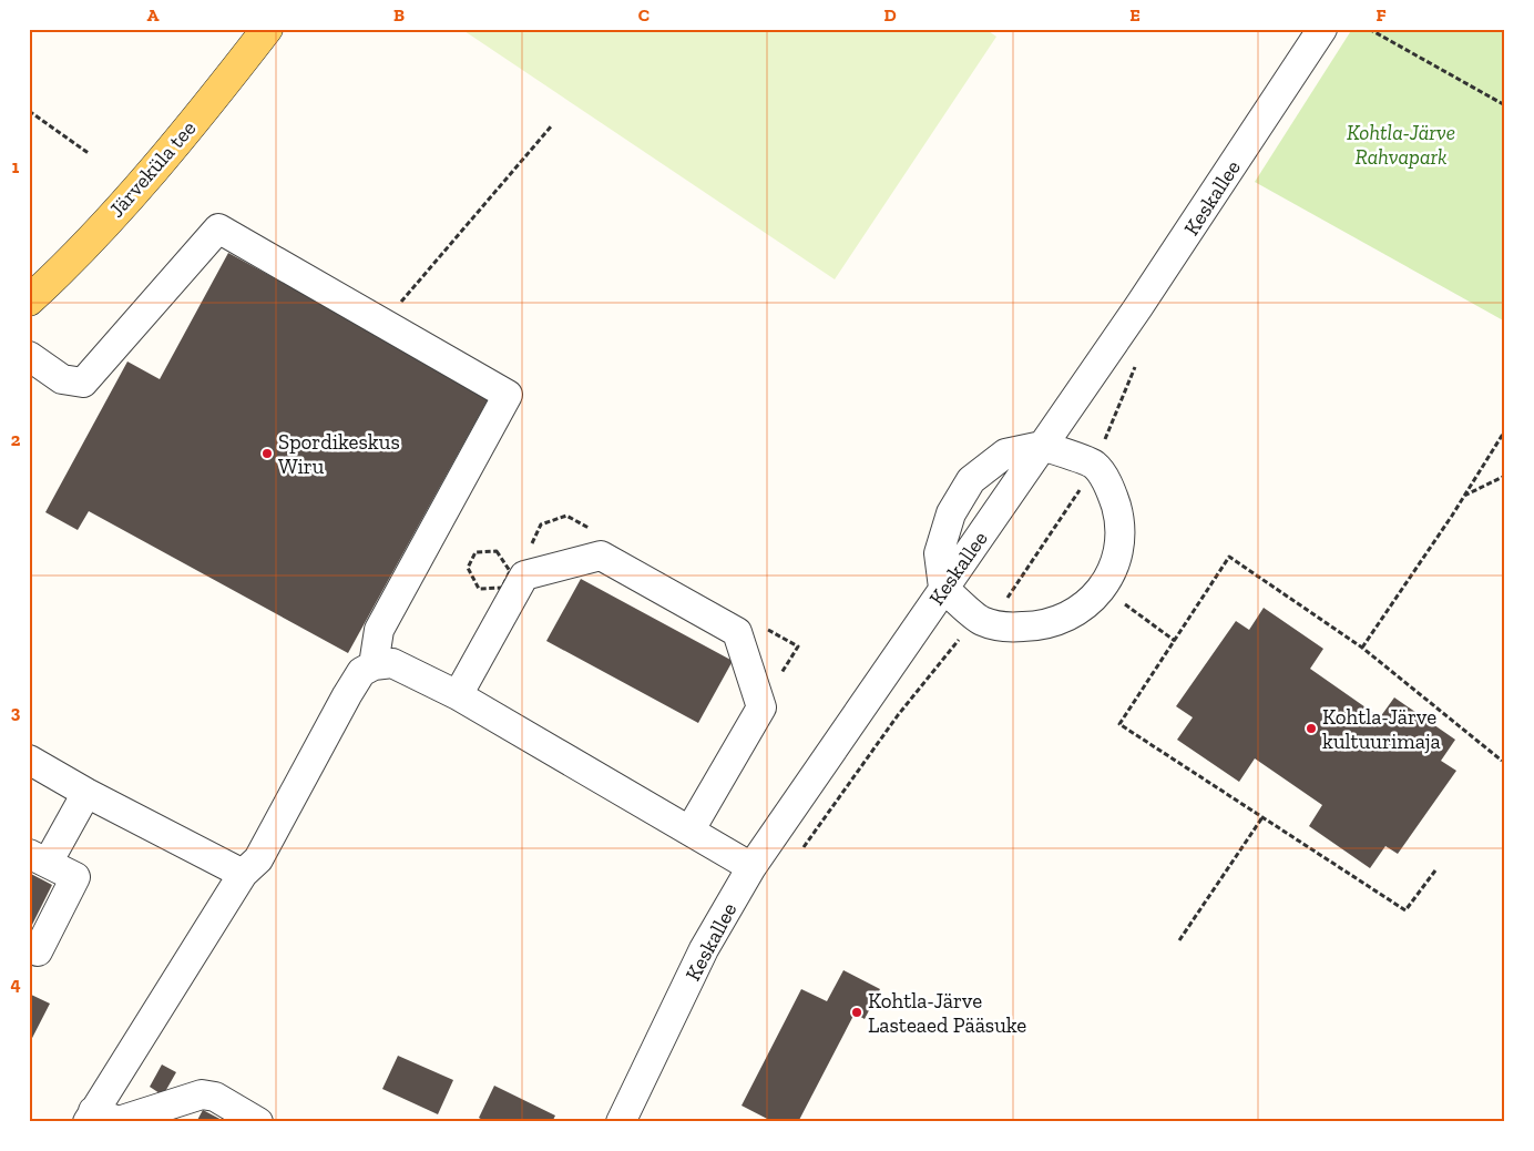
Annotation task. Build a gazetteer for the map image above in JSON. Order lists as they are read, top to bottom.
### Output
{
  "streets": {
    "main road": ["Järveküla tee"],
    "street": ["Keskallee"]
  },
  "parks": ["Kohtla-Järve Rahvapark"],
  "places": ["Spordikeskus Wiru", "Kohtla-Järve kultuurimaja", "Kohtla-Järve Lasteaed Pääsuke"],
  "grid": {
    "columns": [
      "A",
      "B",
      "C",
      "D",
      "E",
      "F"
    ],
    "rows": [
      "1",
      "2",
      "3",
      "4"
    ]
  }
}
